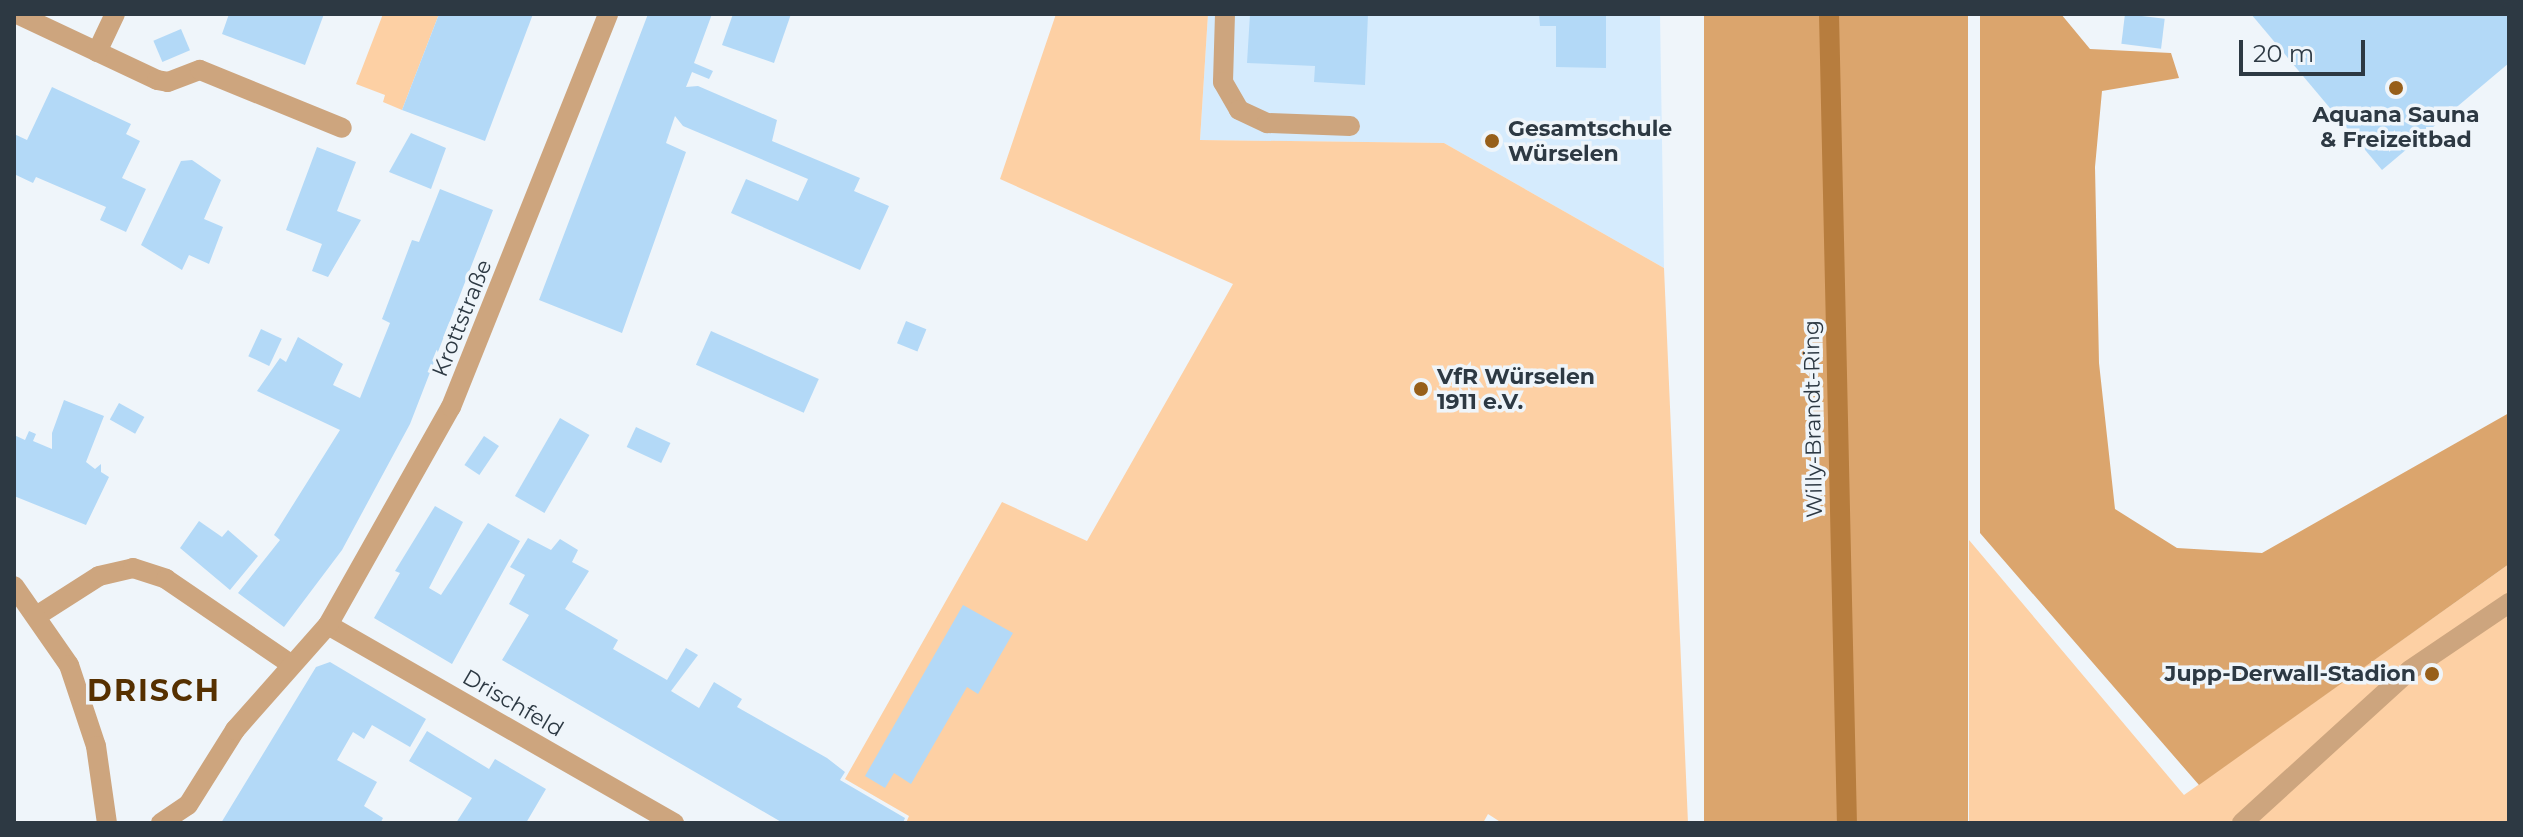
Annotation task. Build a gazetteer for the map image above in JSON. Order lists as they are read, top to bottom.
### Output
{
  "streets": {
    "main road": ["Willy-Brandt-Ring"],
    "street": ["Krottstraße", "Drischfeld"]
  },
  "crossings": [
    ["Krottstraße", "Drischfeld"]
  ],
  "districts": ["DRISCH"],
  "places": [
    "Aquana Sauna & Freizeitbad",
    "Gesamtschule Würselen",
    "VfR Würselen 1911 e.V.",
    "Jupp-Derwall-Stadion"
  ],
  "scale_bar": "20 m"
}
